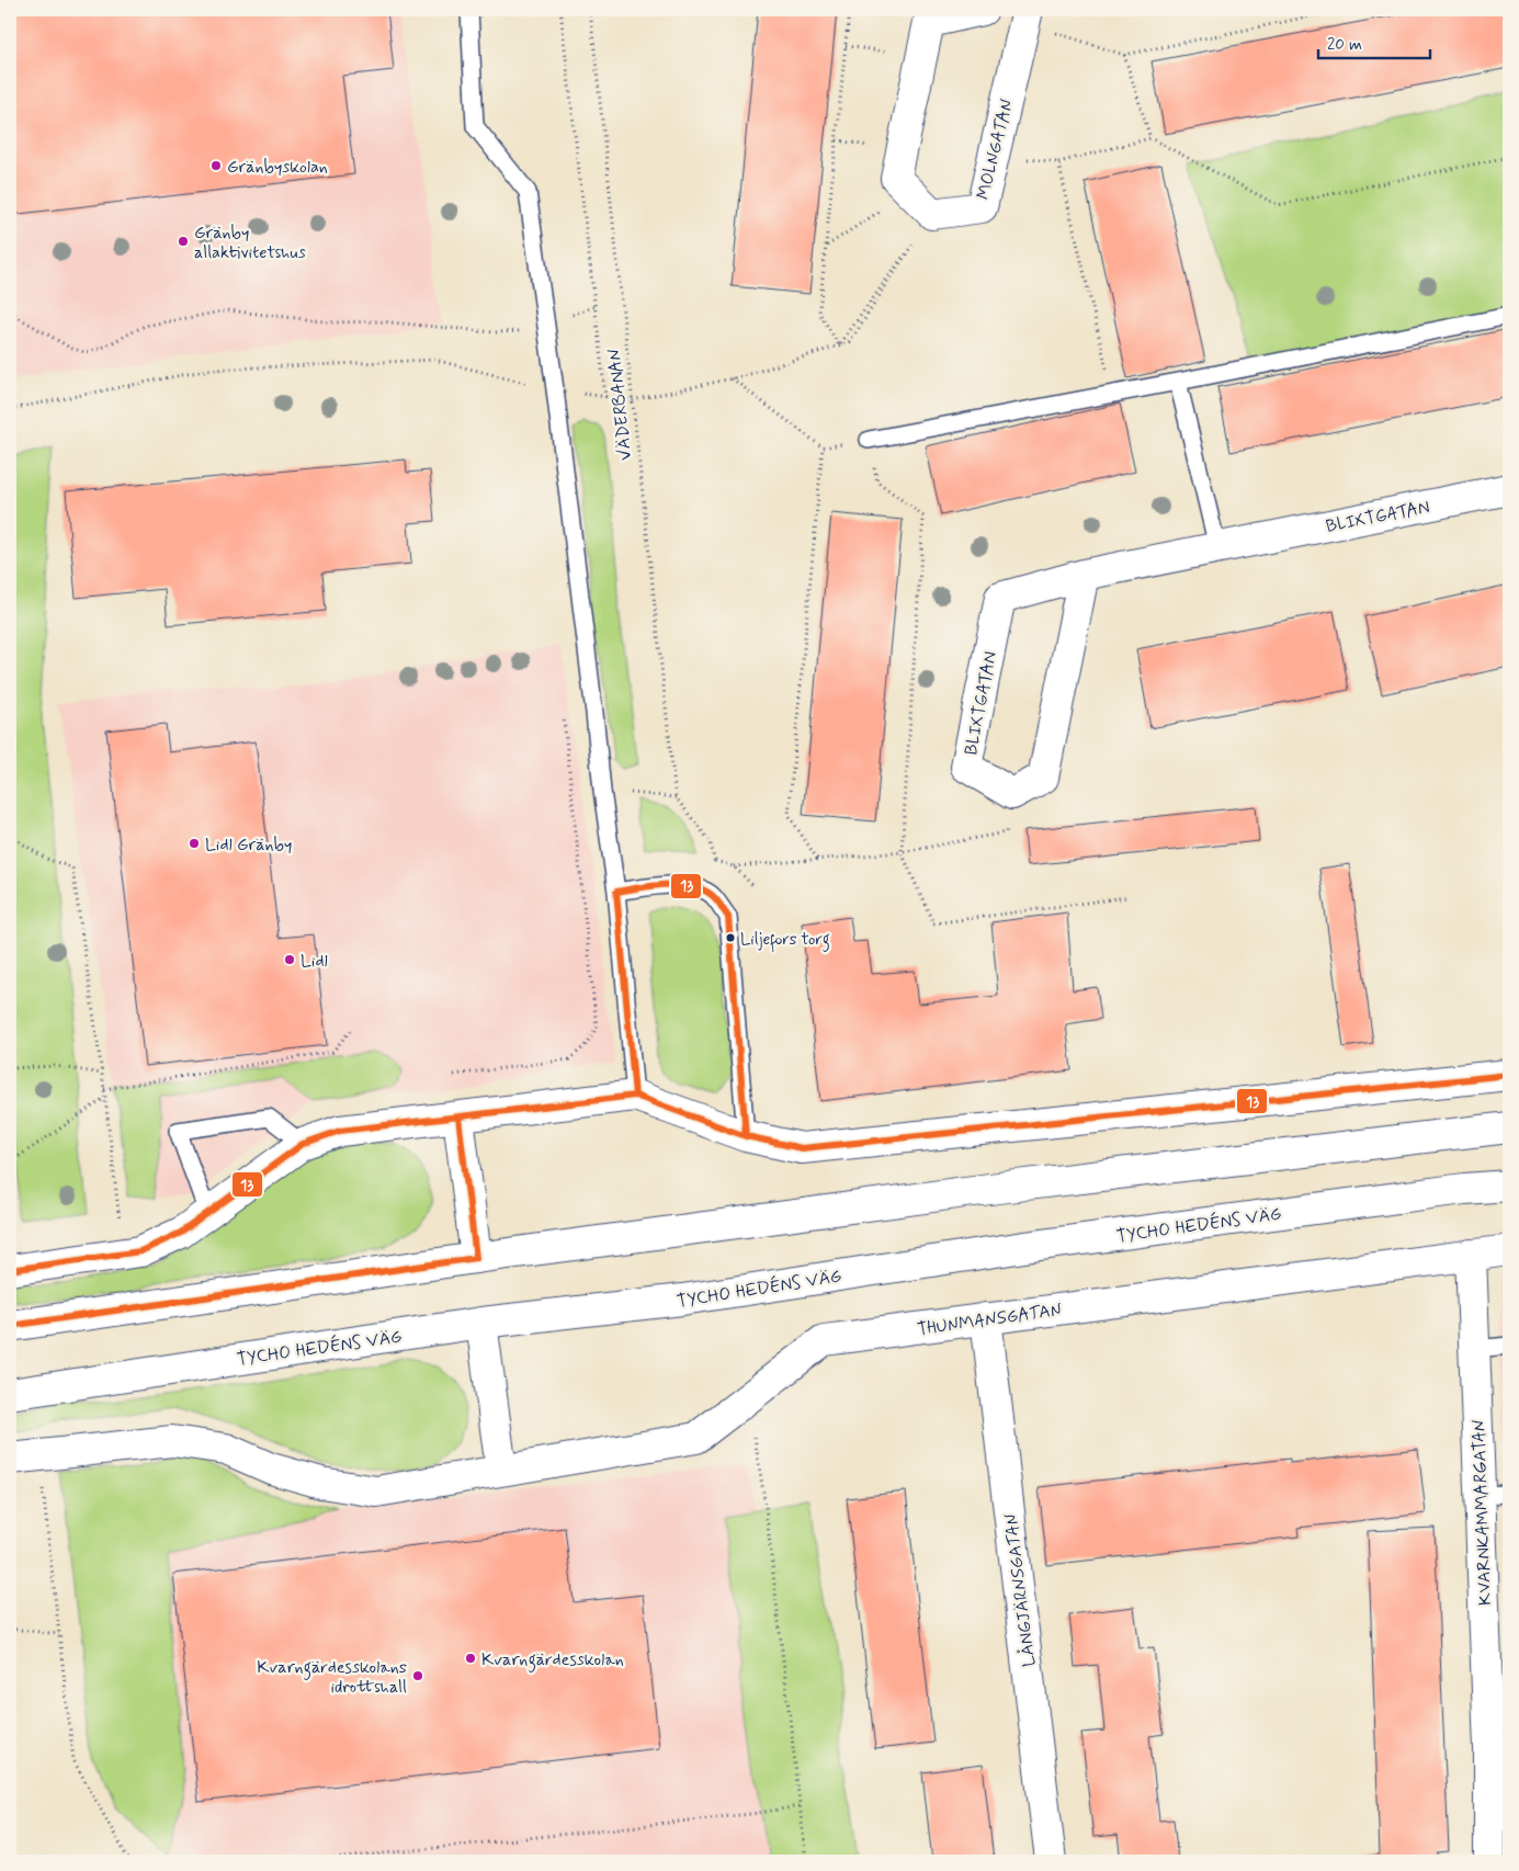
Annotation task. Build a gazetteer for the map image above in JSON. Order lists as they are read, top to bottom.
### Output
{
  "streets": {
    "street": [
      "MOLNGATAN",
      "BLIXTGATAN",
      "TYCHO HEDÉNS VÄG",
      "THUNMANSGATAN",
      "KVARNKAMMARGATAN",
      "LÅNGJÄRNSGATAN"
    ],
    "path": ["VÄDERBANAN"]
  },
  "crossings": [
    ["THUNMANSGATAN", "KVARNKAMMARGATAN"],
    ["THUNMANSGATAN", "LÅNGJÄRNSGATAN"]
  ],
  "places": [
    "Gränbyskolan",
    "Gränby allaktivitetshus",
    "Lidl Gränby",
    "Liljefors torg",
    "Lidl",
    "Kvarngärdesskolan",
    "Kvarngärdesskolans idrottshall"
  ],
  "lines": ["transit line 13"],
  "scale_bar": "20 m"
}
